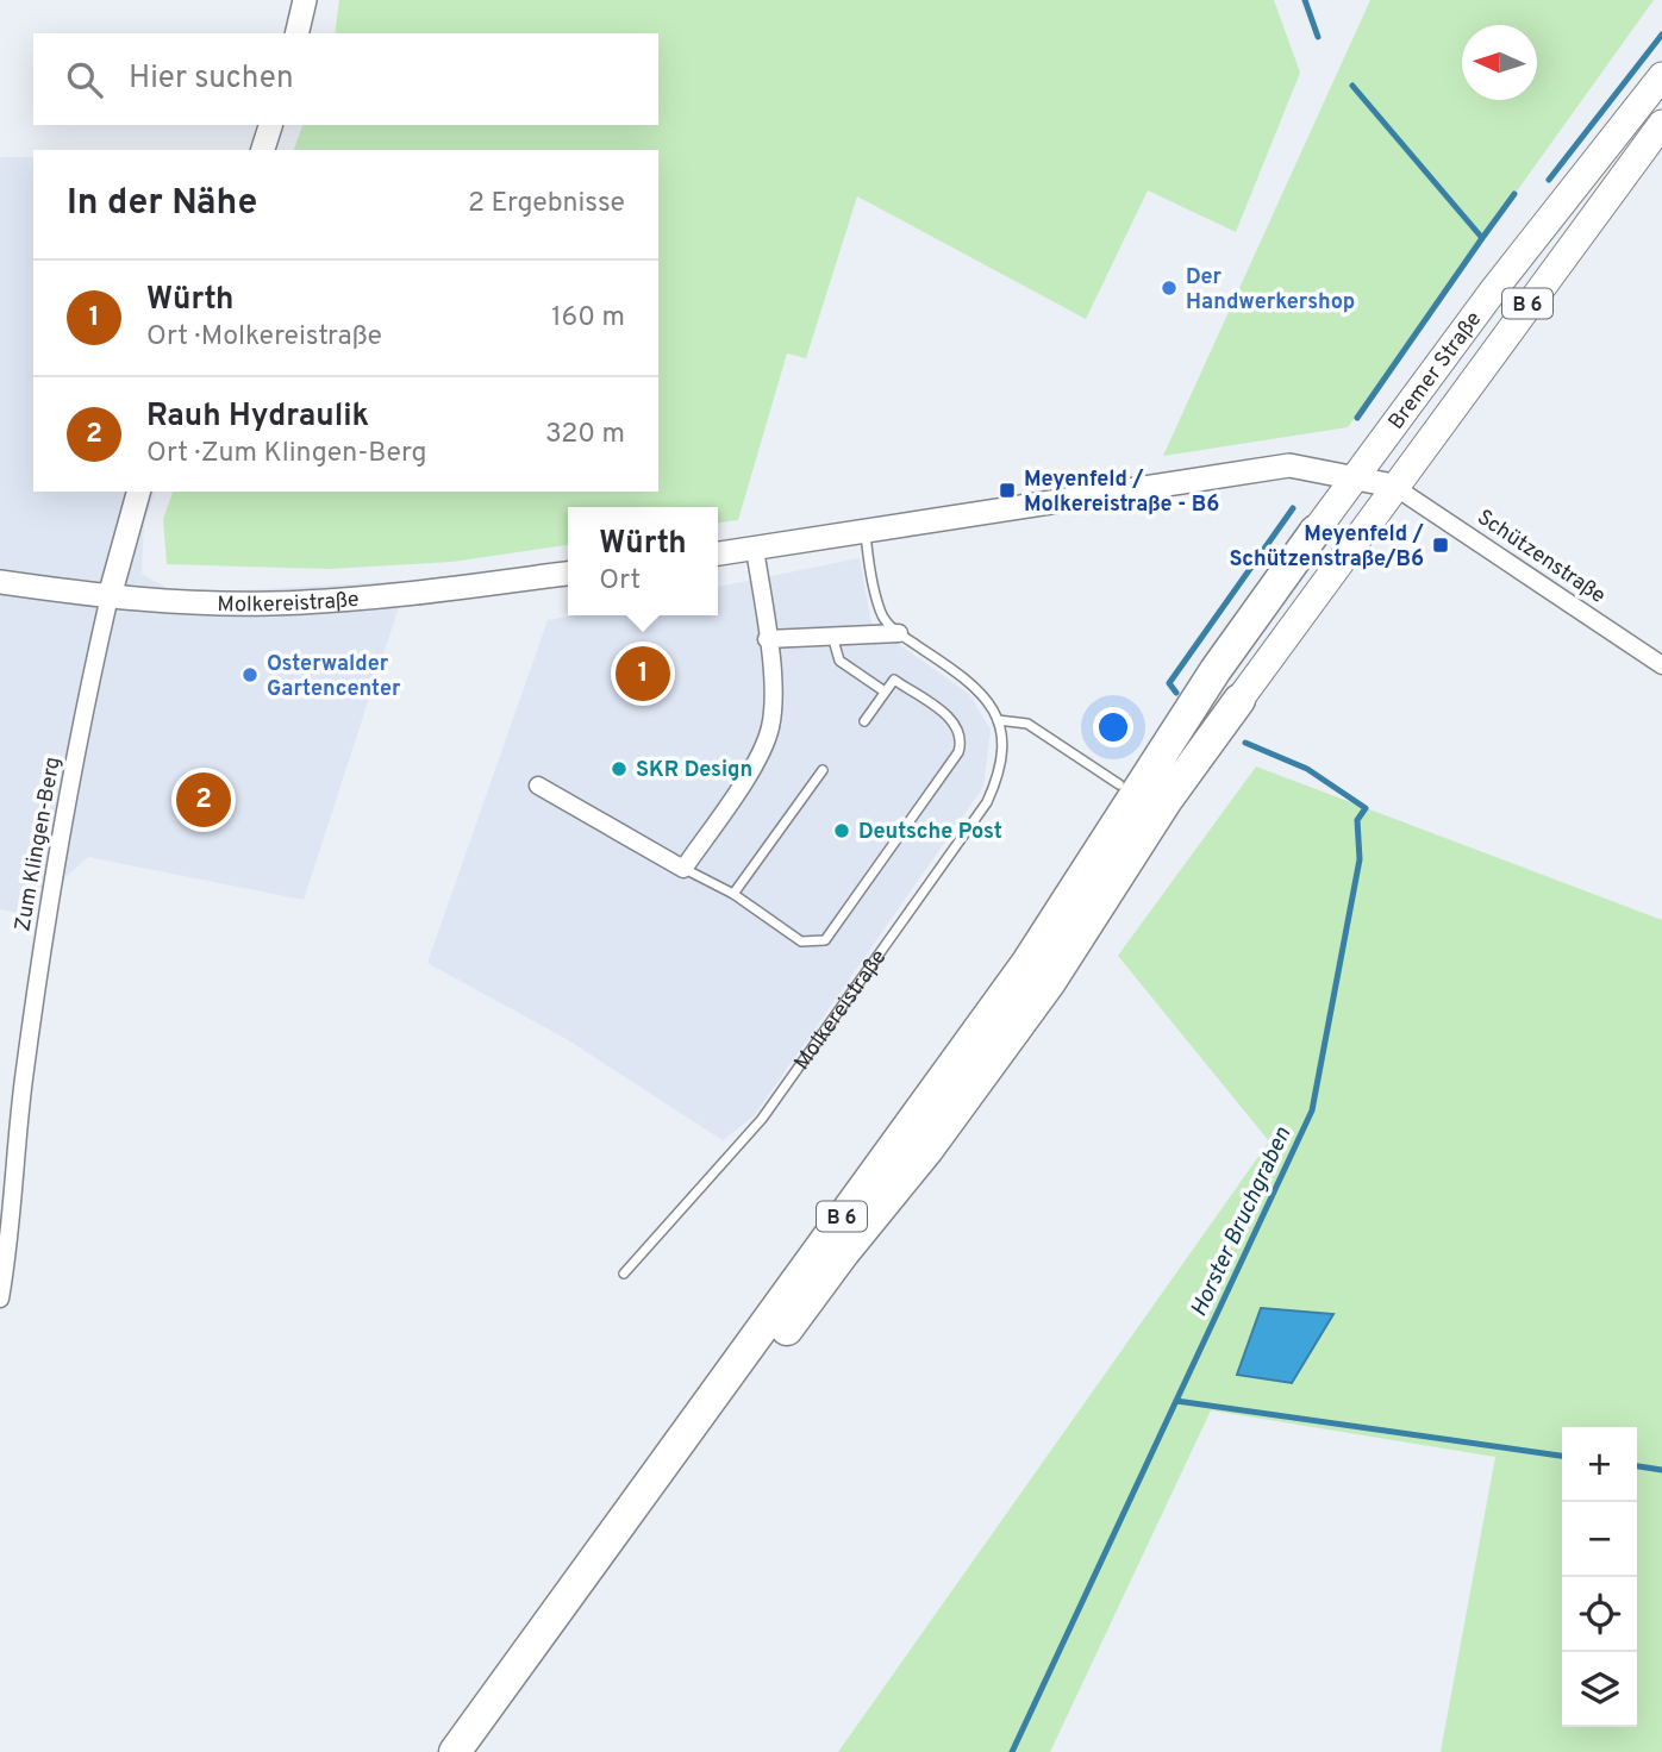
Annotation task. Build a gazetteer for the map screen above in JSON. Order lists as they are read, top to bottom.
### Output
{
  "streets": {
    "highway": ["B 6", "Bremer Straße"],
    "street": ["Schützenstraße", "Molkereistraße", "Zum Klingen-Berg"]
  },
  "crossings": [
    ["B 6", "Bremer Straße"],
    ["Bremer Straße", "Schützenstraße"],
    ["Molkereistraße", "Zum Klingen-Berg"]
  ],
  "water": ["Horster Bruchgraben"],
  "places": {
    "other": [
      "Der Handwerkershop",
      "Osterwalder Gartencenter",
      "SKR Design",
      "Deutsche Post"
    ],
    "transit": ["Meyenfeld / Molkereistraße - B6", "Meyenfeld / Schützenstraße/B6"]
  },
  "north": "left",
  "page": {
    "search": "Hier suchen",
    "heading": ["In der Nähe", "2 Ergebnisse"],
    "list": [
      {
        "mark": "1",
        "name": "Würth",
        "note": "Ort · Molkereistraße",
        "value": "160 m"
      },
      {
        "mark": "2",
        "name": "Rauh Hydraulik",
        "note": "Ort · Zum Klingen-Berg",
        "value": "320 m"
      }
    ],
    "popup": ["Würth", "Ort"],
    "pins": ["1", "2"],
    "map_buttons": ["+", "−"]
  }
}
